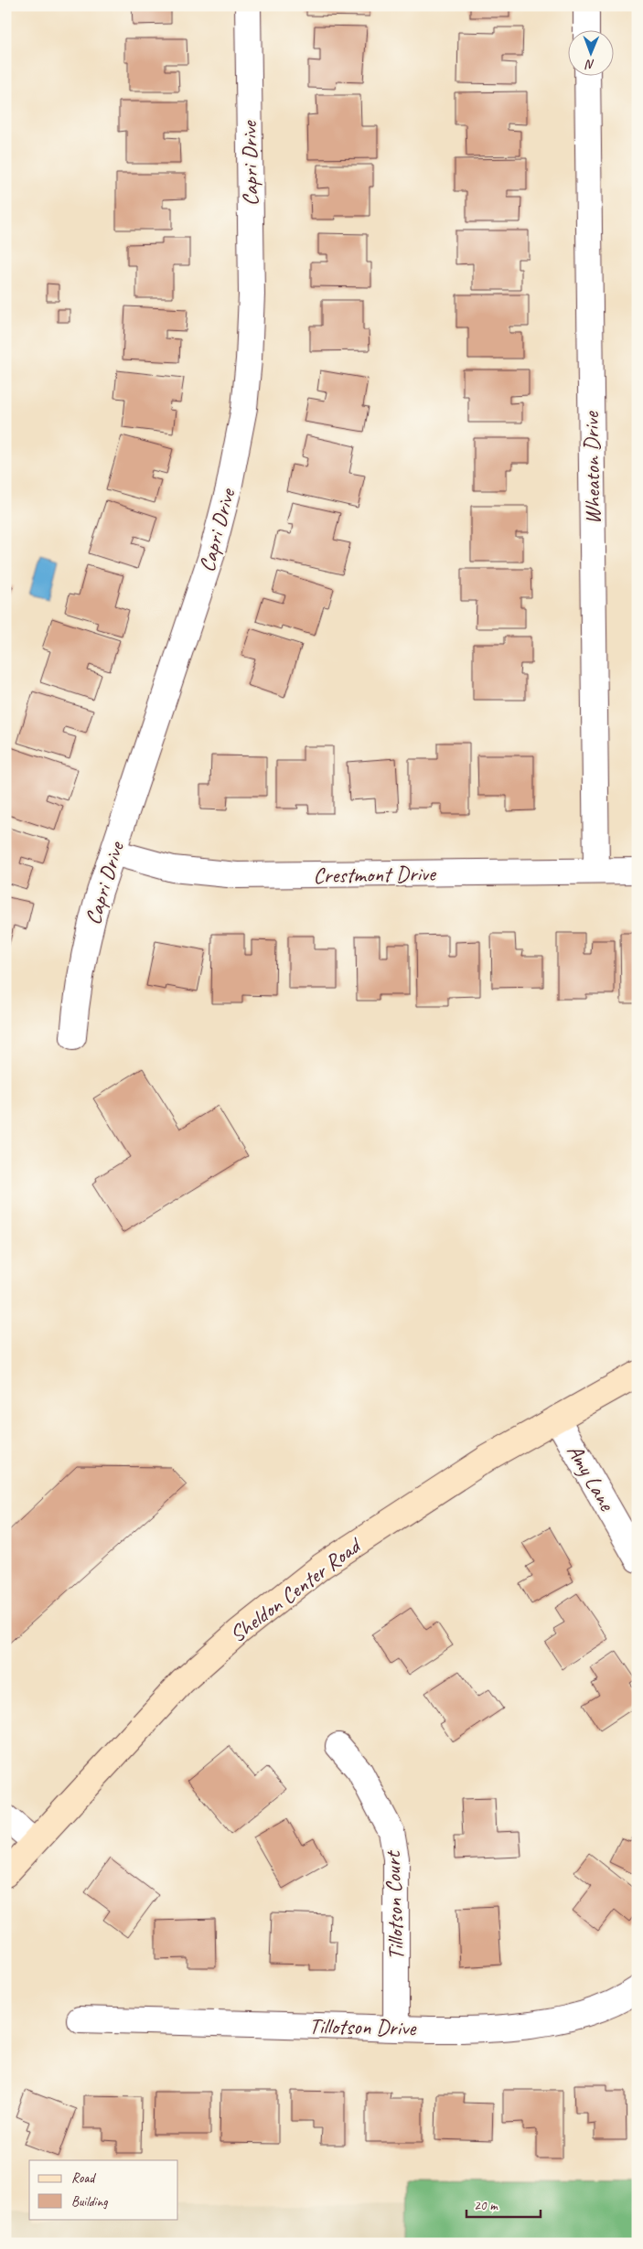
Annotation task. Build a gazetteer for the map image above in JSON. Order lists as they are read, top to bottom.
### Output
{
  "streets": {
    "main road": ["Sheldon Center Road"],
    "street": [
      "Capri Drive",
      "Wheaton Drive",
      "Crestmont Drive",
      "Amy Lane",
      "Tillotson Court",
      "Tillotson Drive"
    ]
  },
  "crossings": [
    ["Capri Drive", "Crestmont Drive"],
    ["Wheaton Drive", "Crestmont Drive"],
    ["Amy Lane", "Sheldon Center Road"],
    ["Tillotson Court", "Tillotson Drive"]
  ],
  "legend": ["Road", "Building"],
  "scale_bar": "20 m",
  "north": "bottom"
}
